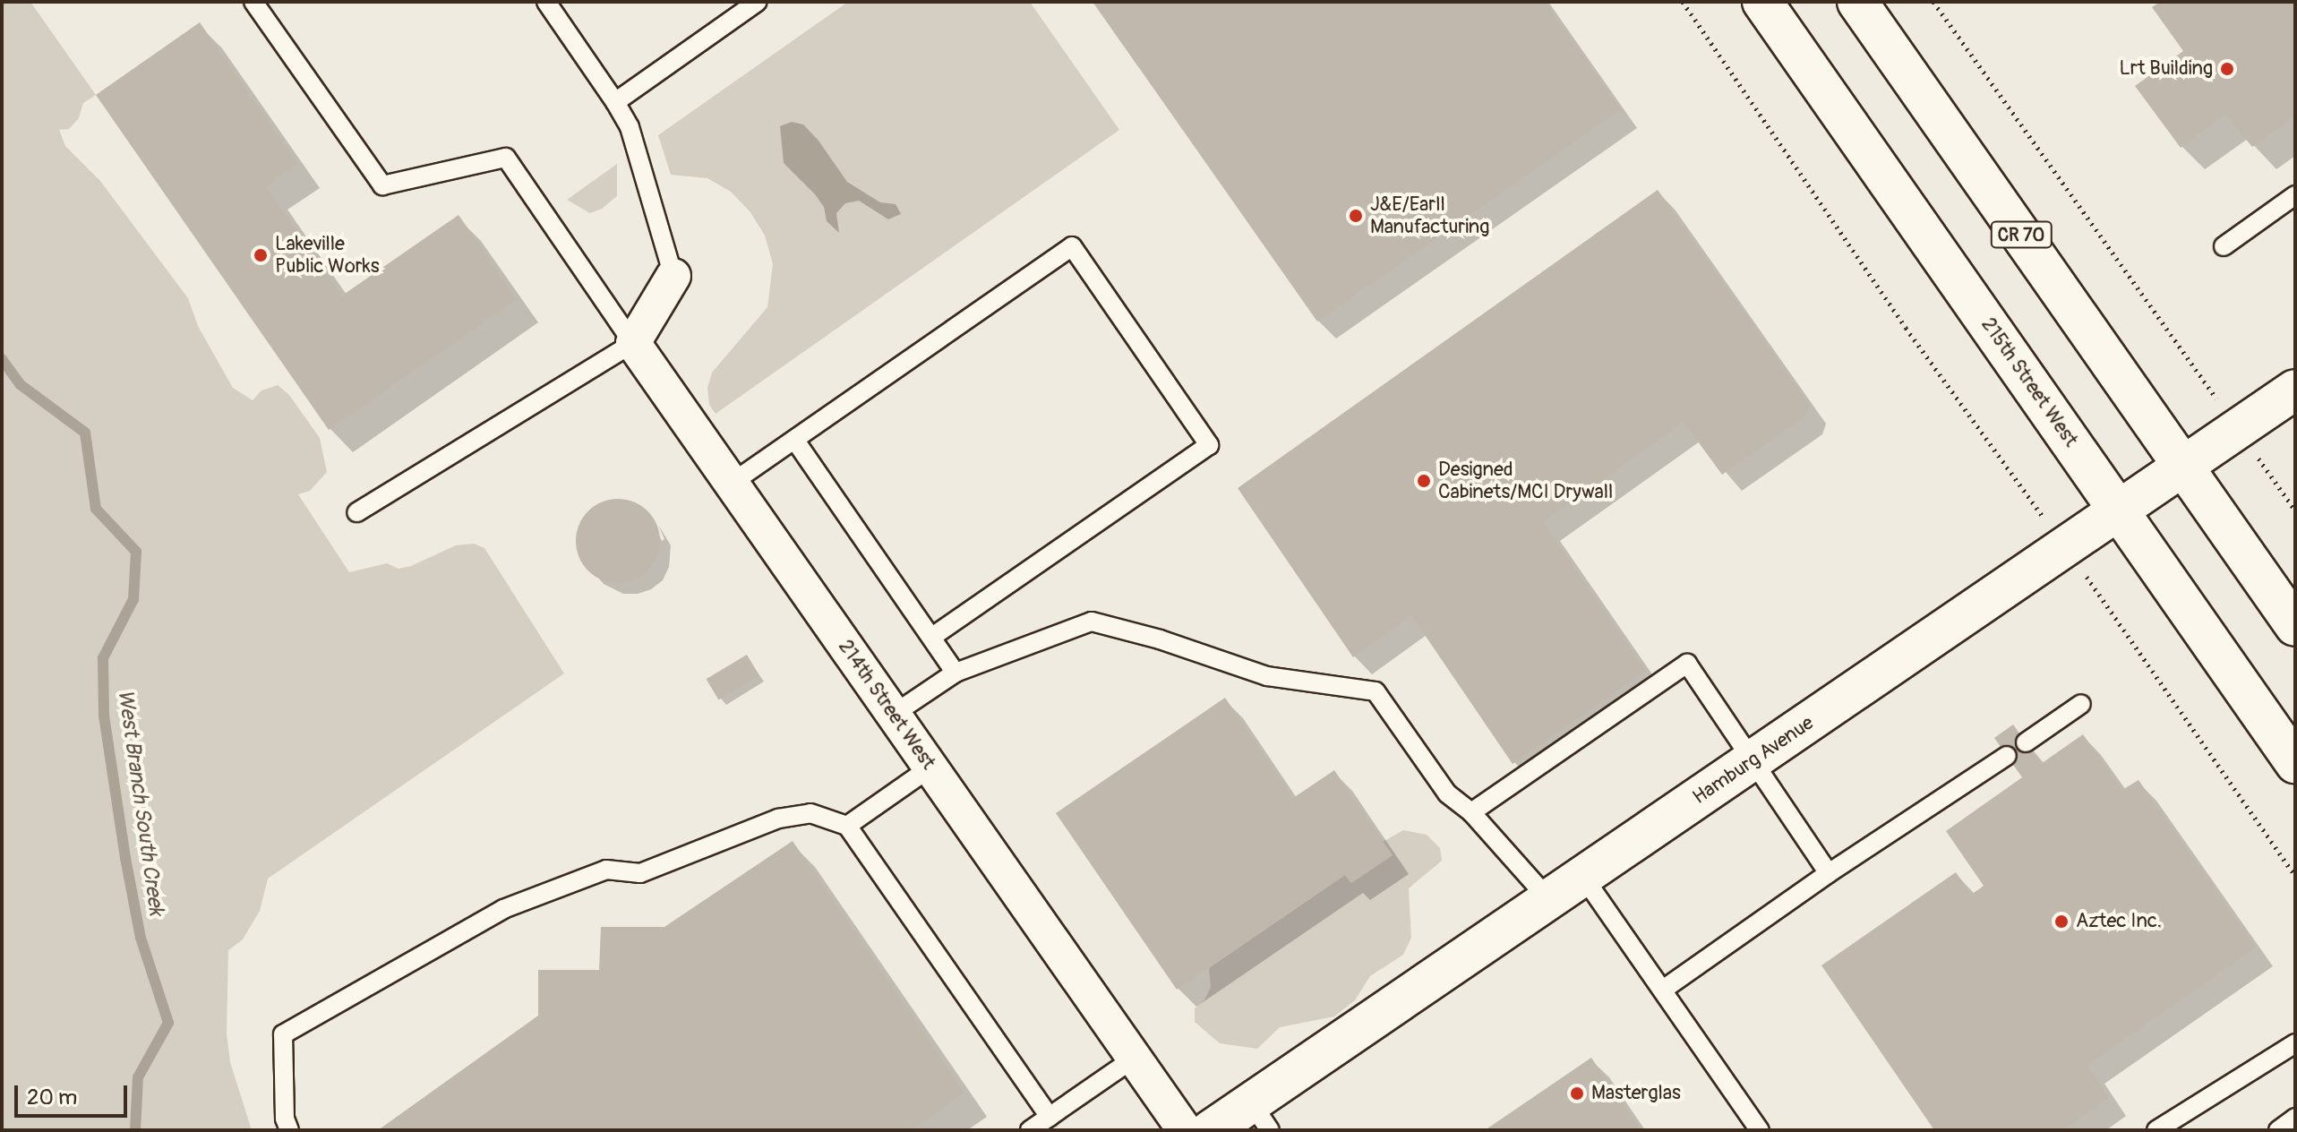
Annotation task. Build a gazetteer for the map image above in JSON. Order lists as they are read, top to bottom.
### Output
{
  "streets": {
    "main road": ["CR 70", "215th Street West", "Hamburg Avenue"],
    "street": ["214th Street West"]
  },
  "crossings": [
    ["CR 70", "Hamburg Avenue"],
    ["215th Street West", "Hamburg Avenue"]
  ],
  "water": ["West Branch South Creek"],
  "places": [
    "Lrt Building",
    "J&E/Earll Manufacturing",
    "Lakeville Public Works",
    "Designed Cabinets/MCI Drywall",
    "Aztec Inc.",
    "Masterglas"
  ],
  "scale_bar": "20 m"
}
